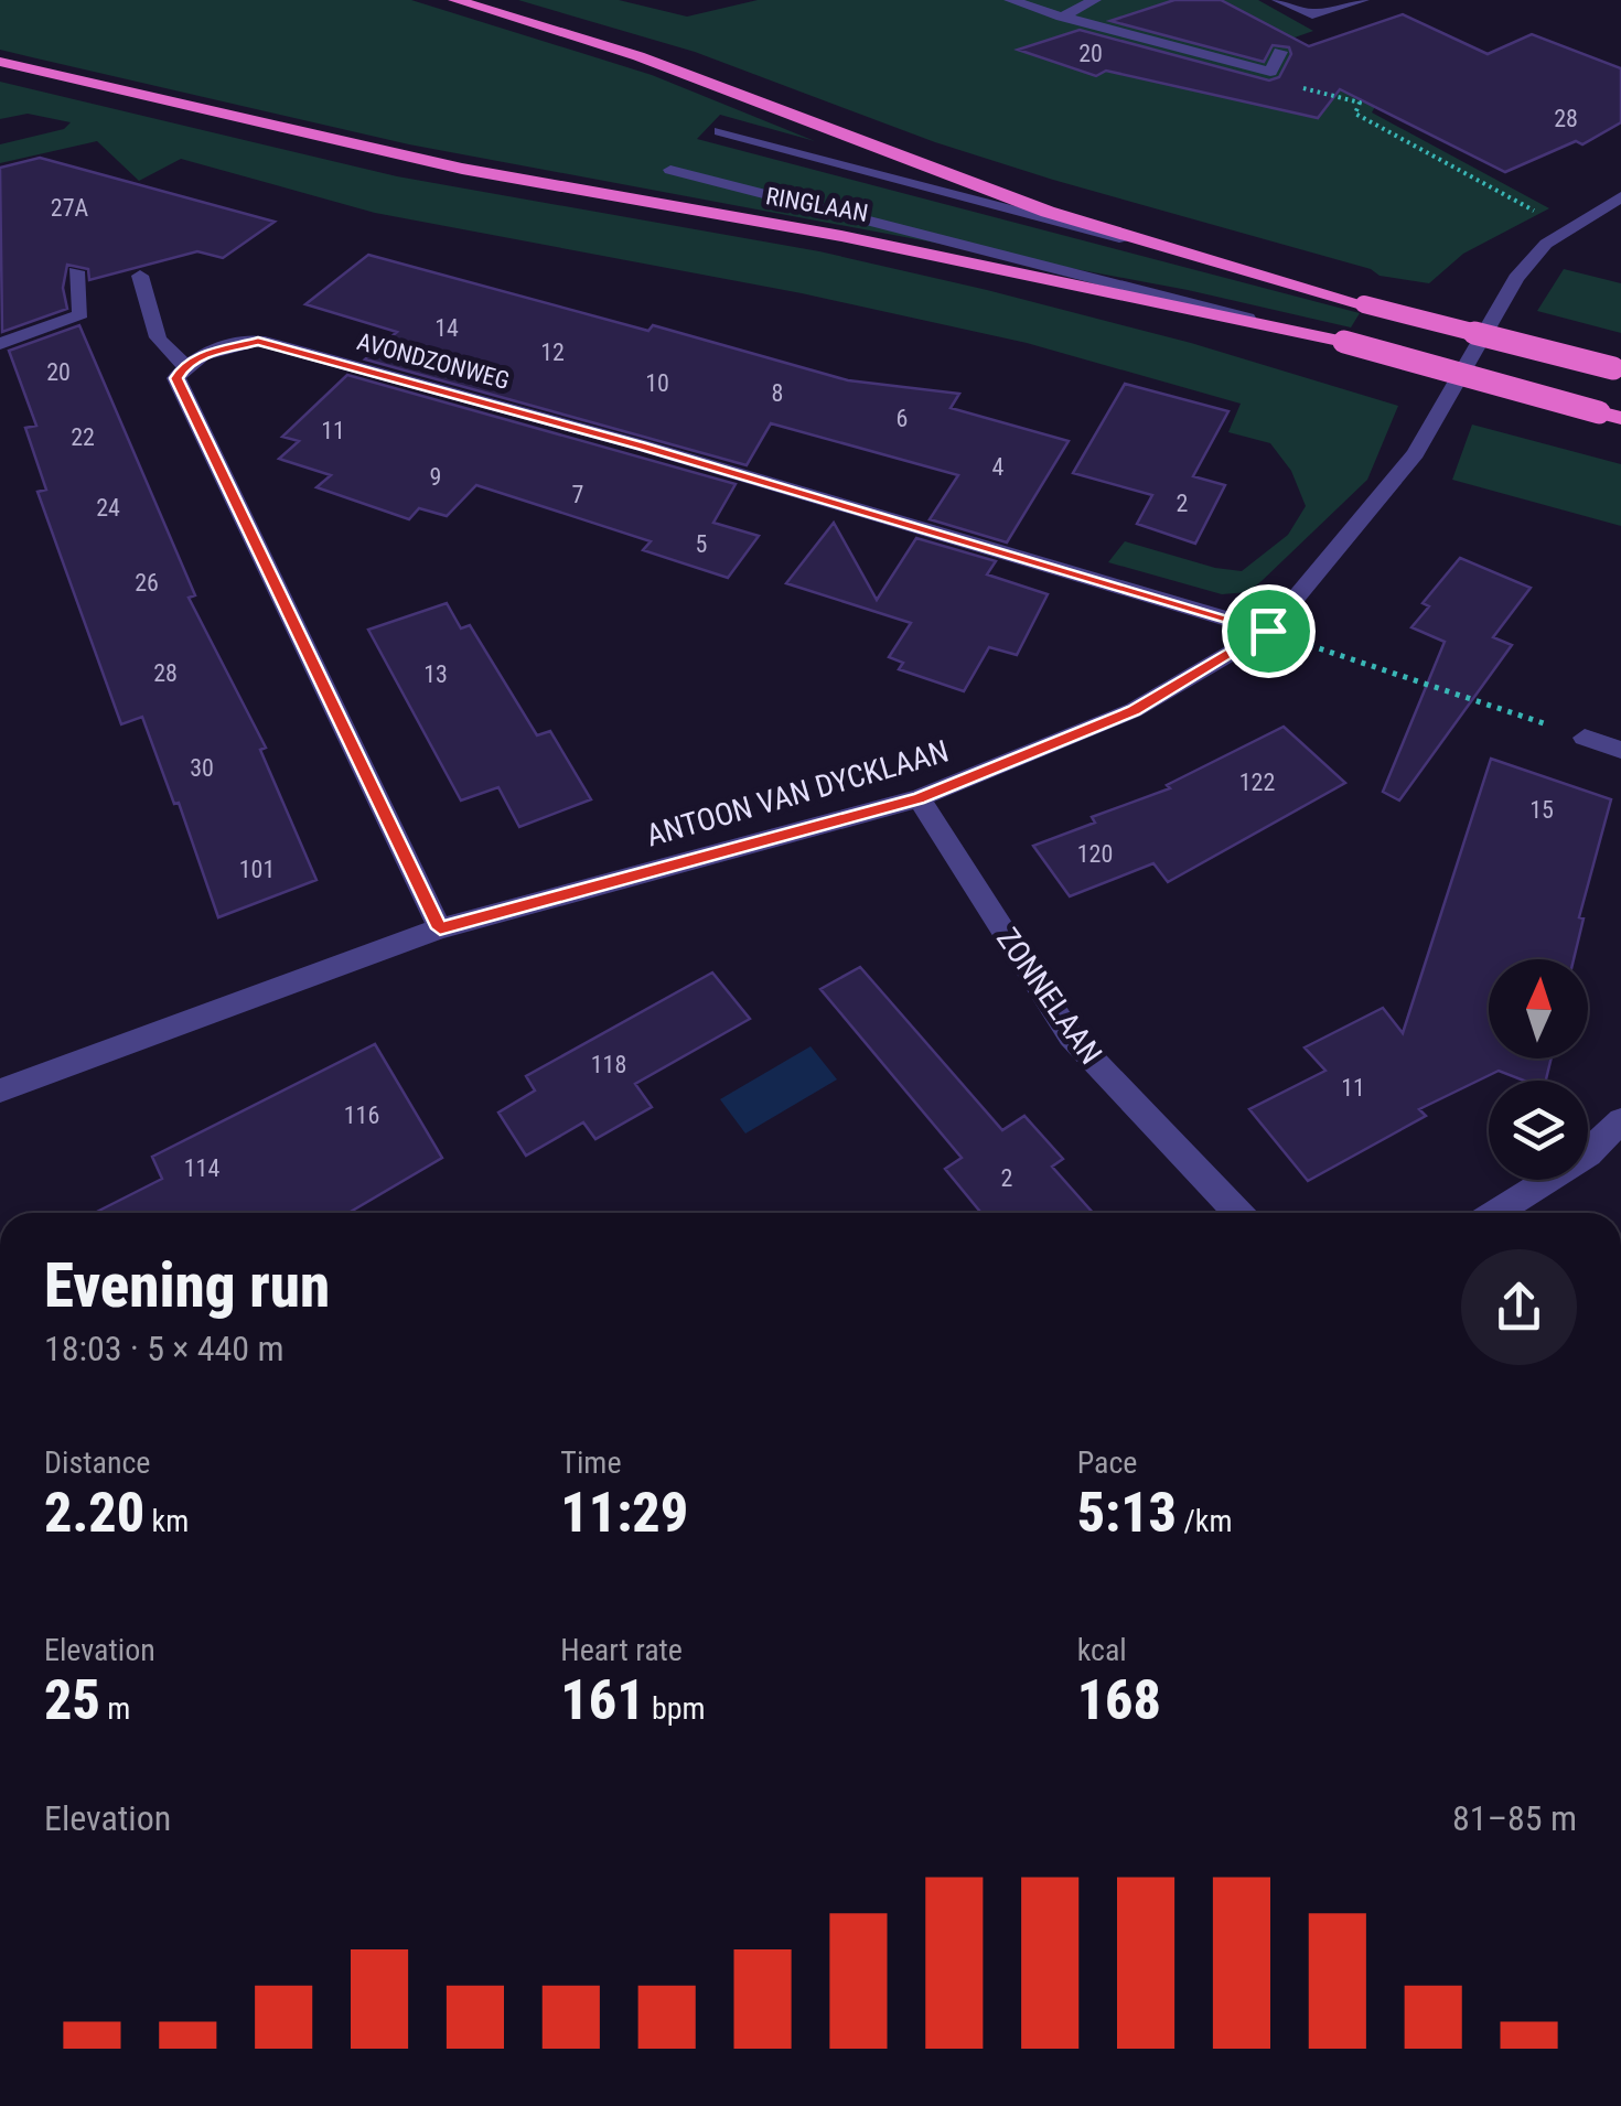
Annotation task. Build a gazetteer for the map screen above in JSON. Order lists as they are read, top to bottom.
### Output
{
  "streets": {
    "highway": ["RINGLAAN"],
    "street": ["AVONDZONWEG", "ANTOON VAN DYCKLAAN", "ZONNELAAN"]
  },
  "crossings": [
    ["AVONDZONWEG", "ANTOON VAN DYCKLAAN"],
    ["ANTOON VAN DYCKLAAN", "ZONNELAAN"]
  ],
  "house_numbers": [
    "20",
    "28",
    "27A",
    "14",
    "12",
    "20",
    "10",
    "8",
    "6",
    "11",
    "22",
    "4",
    "9",
    "7",
    "2",
    "24",
    "5",
    "26",
    "28",
    "13",
    "30",
    "122",
    "15",
    "120",
    "101",
    "118",
    "11",
    "116",
    "114",
    "2"
  ],
  "north": "top",
  "page": {
    "heading": ["Evening run", "18:03 · 5 × 440 m"],
    "stats": [
      ["Distance", "2.20 km"],
      ["Time", "11:29"],
      ["Pace", "5:13 /km"],
      ["Elevation", "25 m"],
      ["Heart rate", "161 bpm"],
      ["kcal", "168"]
    ],
    "chart": ["Elevation", "81–85 m"]
  }
}
